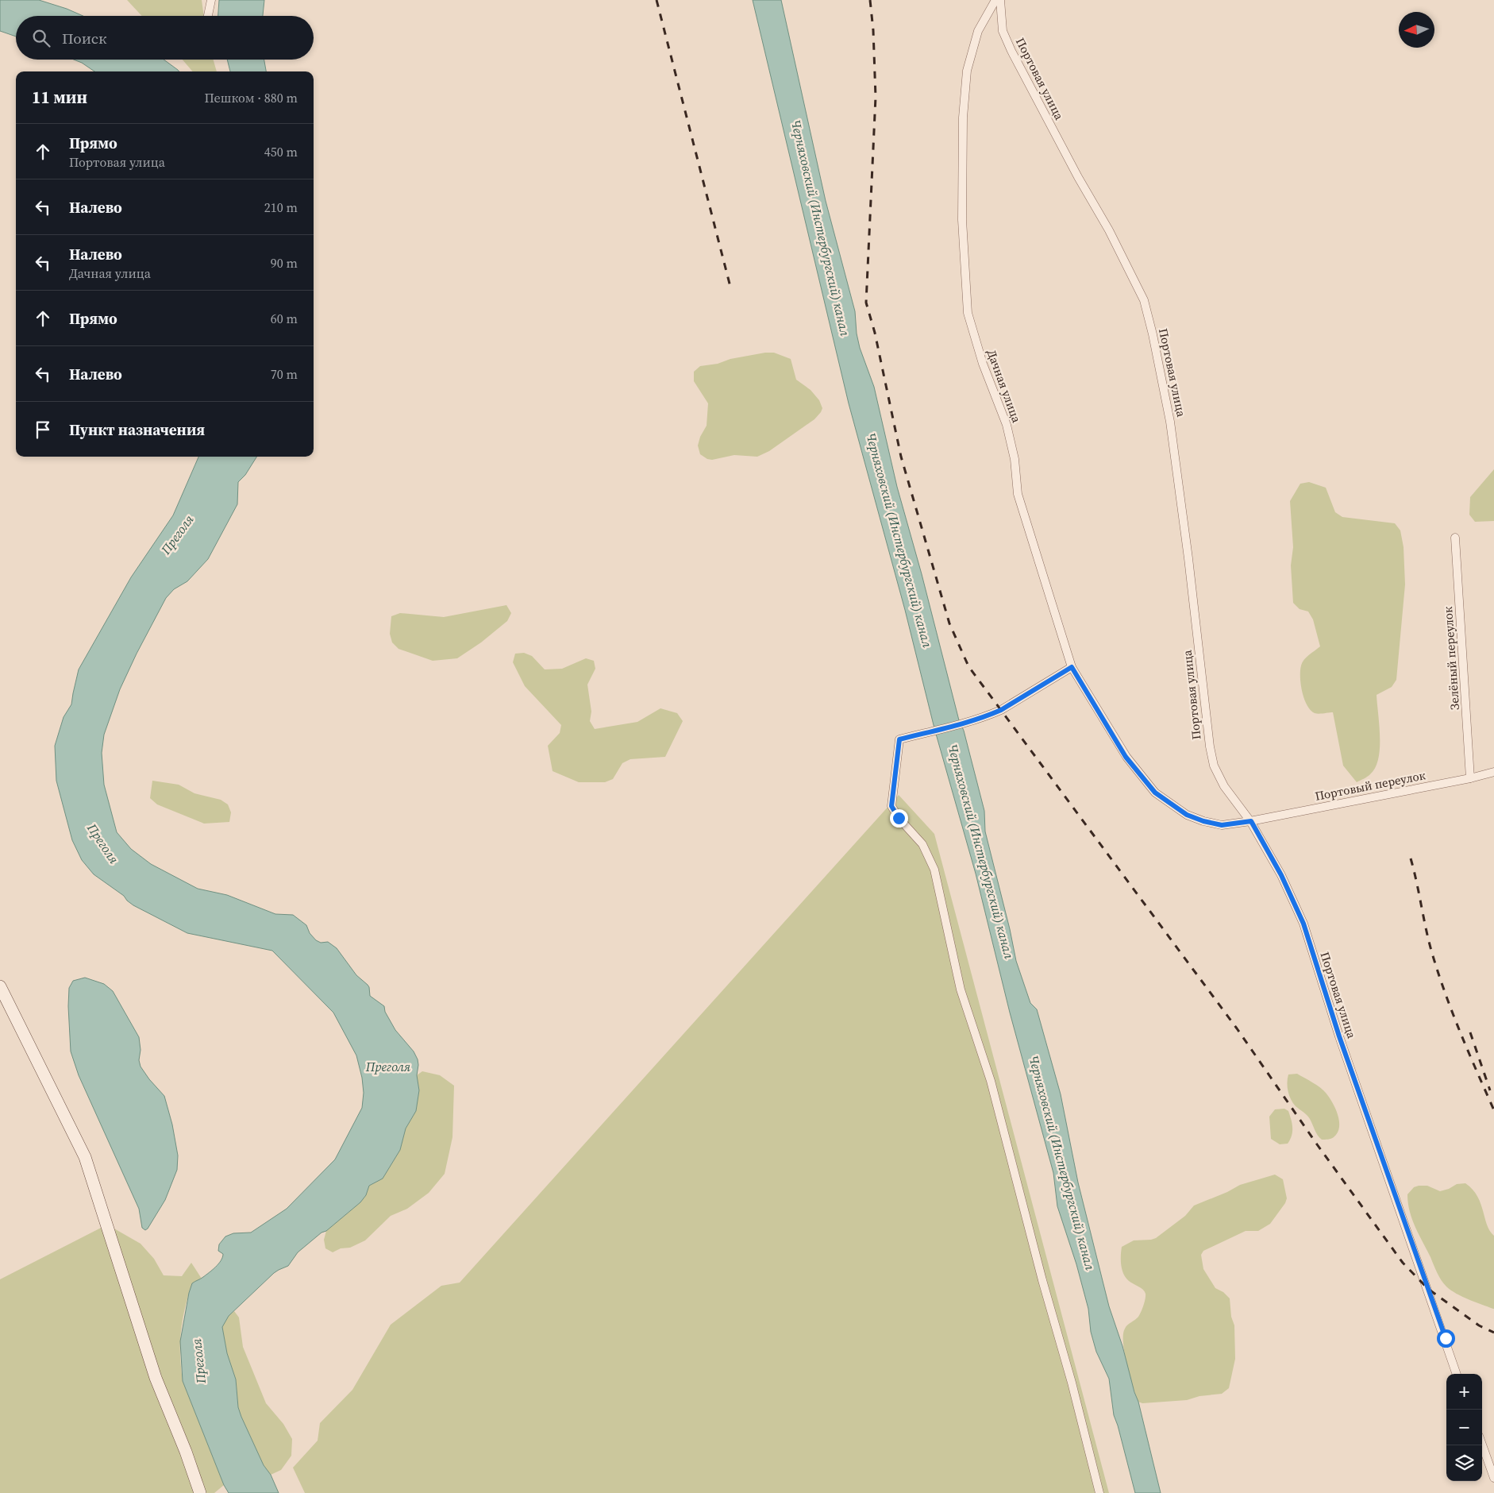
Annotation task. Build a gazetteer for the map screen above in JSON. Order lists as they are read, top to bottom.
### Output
{
  "streets": {
    "street": [
      "Портовая улица",
      "Дачная улица",
      "Зелёный переулок",
      "Портовый переулок"
    ]
  },
  "crossings": [
    ["Портовая улица", "Дачная улица"],
    ["Портовая улица", "Портовый переулок"],
    ["Дачная улица", "Портовый переулок"],
    ["Зелёный переулок", "Портовый переулок"]
  ],
  "water": ["Черняховский (Инстербургский) канал", "Преголя"],
  "north": "left",
  "page": {
    "search": "Поиск",
    "heading": ["11 мин", "Пешком · 880 m"],
    "list": [
      ["Прямо", "Портовая улица", "450 m"],
      ["Налево", "210 m"],
      ["Налево", "Дачная улица", "90 m"],
      ["Прямо", "60 m"],
      ["Налево", "70 m"],
      "Пункт назначения"
    ],
    "map_buttons": ["+", "−"]
  }
}
